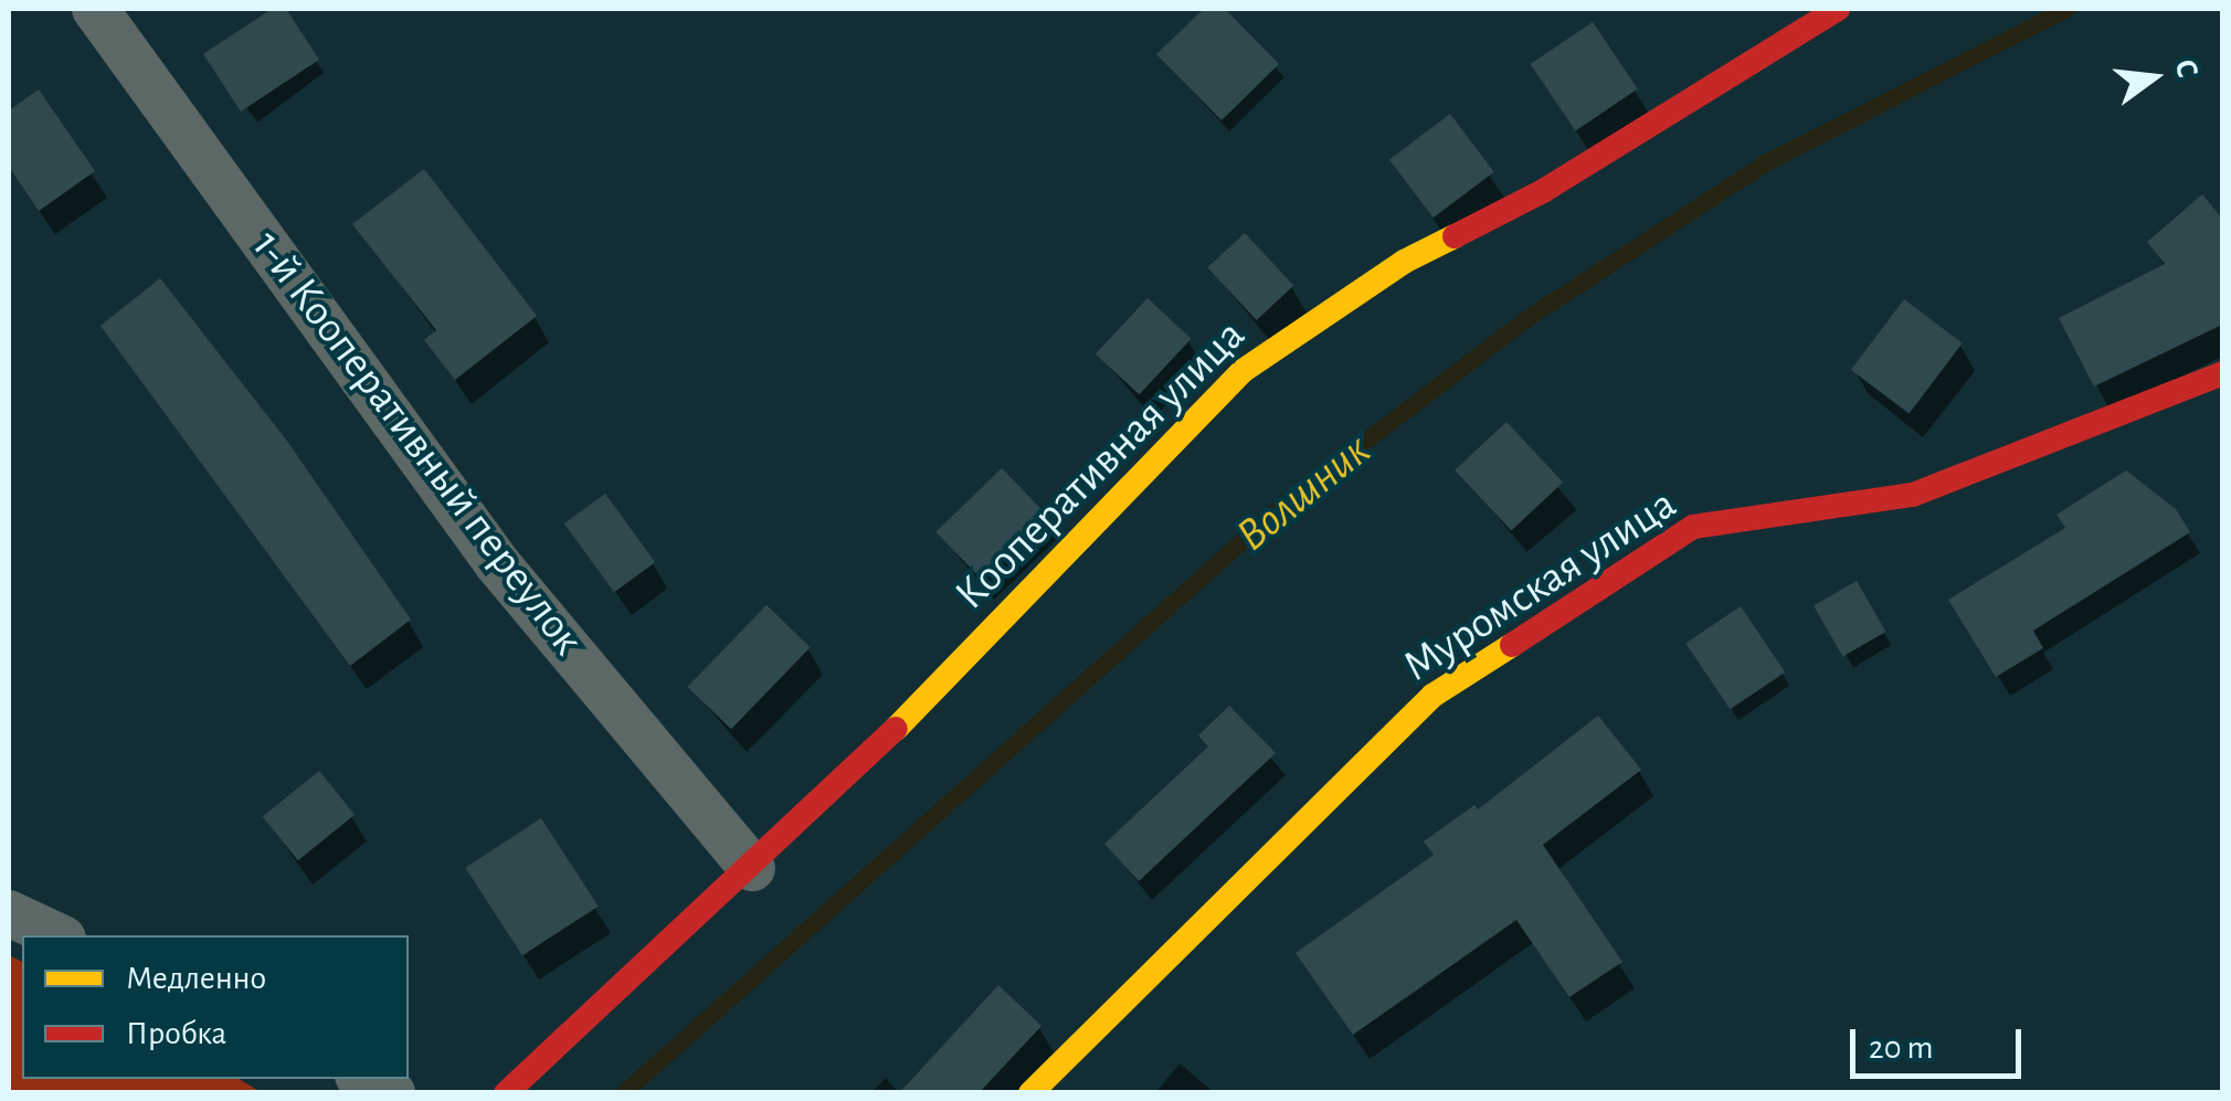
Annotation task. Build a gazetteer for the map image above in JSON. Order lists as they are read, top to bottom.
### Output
{
  "streets": {
    "street": ["1-й Кооперативный переулок", "Кооперативная улица", "Муромская улица"]
  },
  "crossings": [
    ["1-й Кооперативный переулок", "Кооперативная улица"]
  ],
  "water": ["Волшник"],
  "legend": ["Медленно", "Пробка"],
  "scale_bar": "20 m",
  "north": "right"
}
